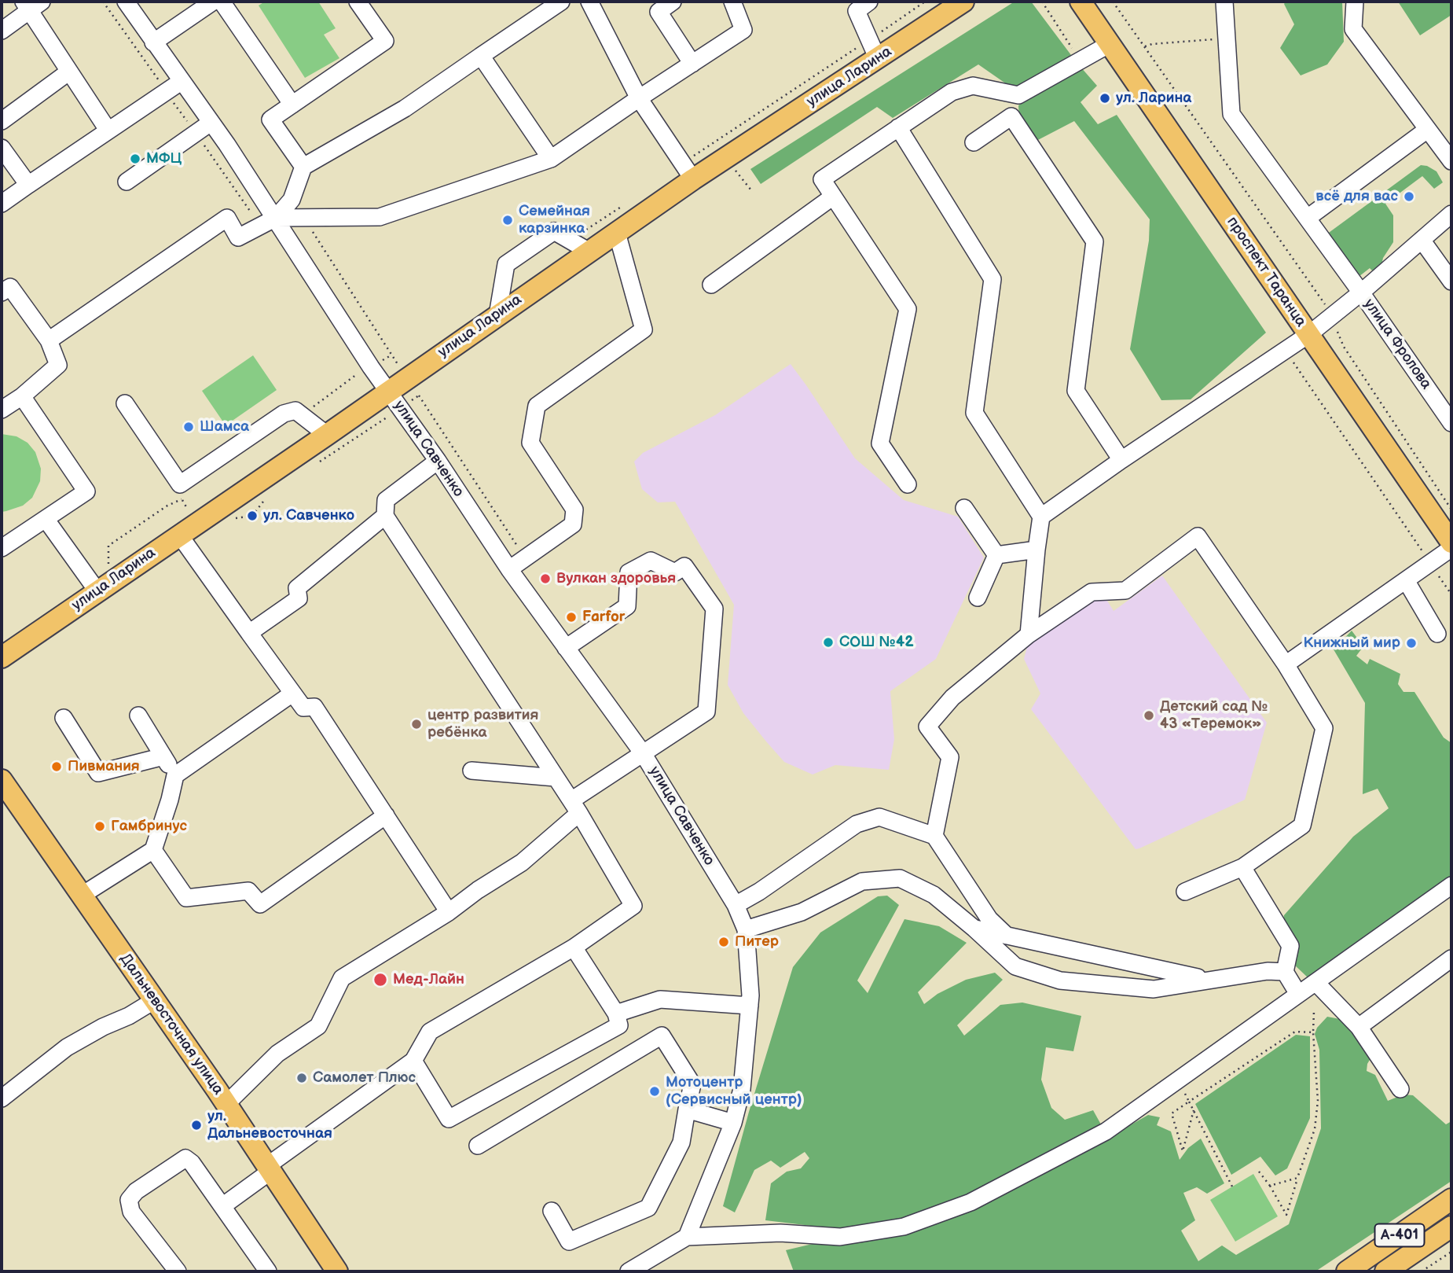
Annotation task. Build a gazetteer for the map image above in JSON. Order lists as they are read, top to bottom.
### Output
{
  "streets": {
    "main road": [
      "улица Ларина",
      "проспект Таранца",
      "Дальневосточная улица",
      "А-401"
    ],
    "street": ["улица Фролова", "улица Савченко"]
  },
  "crossings": [
    ["улица Ларина", "улица Савченко"]
  ],
  "places": [
    "ул. Ларина",
    "МФЦ",
    "всё для вас",
    "Семейная карзинка",
    "Шамса",
    "ул. Савченко",
    "Вулкан здоровья",
    "Farfor",
    "СОШ №42",
    "Книжный мир",
    "Детский сад № 43 «Теремок»",
    "центр развития ребёнка",
    "Пивмания",
    "Гамбринус",
    "Питер",
    "Мед-Лайн",
    "Самолет Плюс",
    "Мотоцентр (Сервисный центр)",
    "ул. Дальневосточная"
  ]
}
